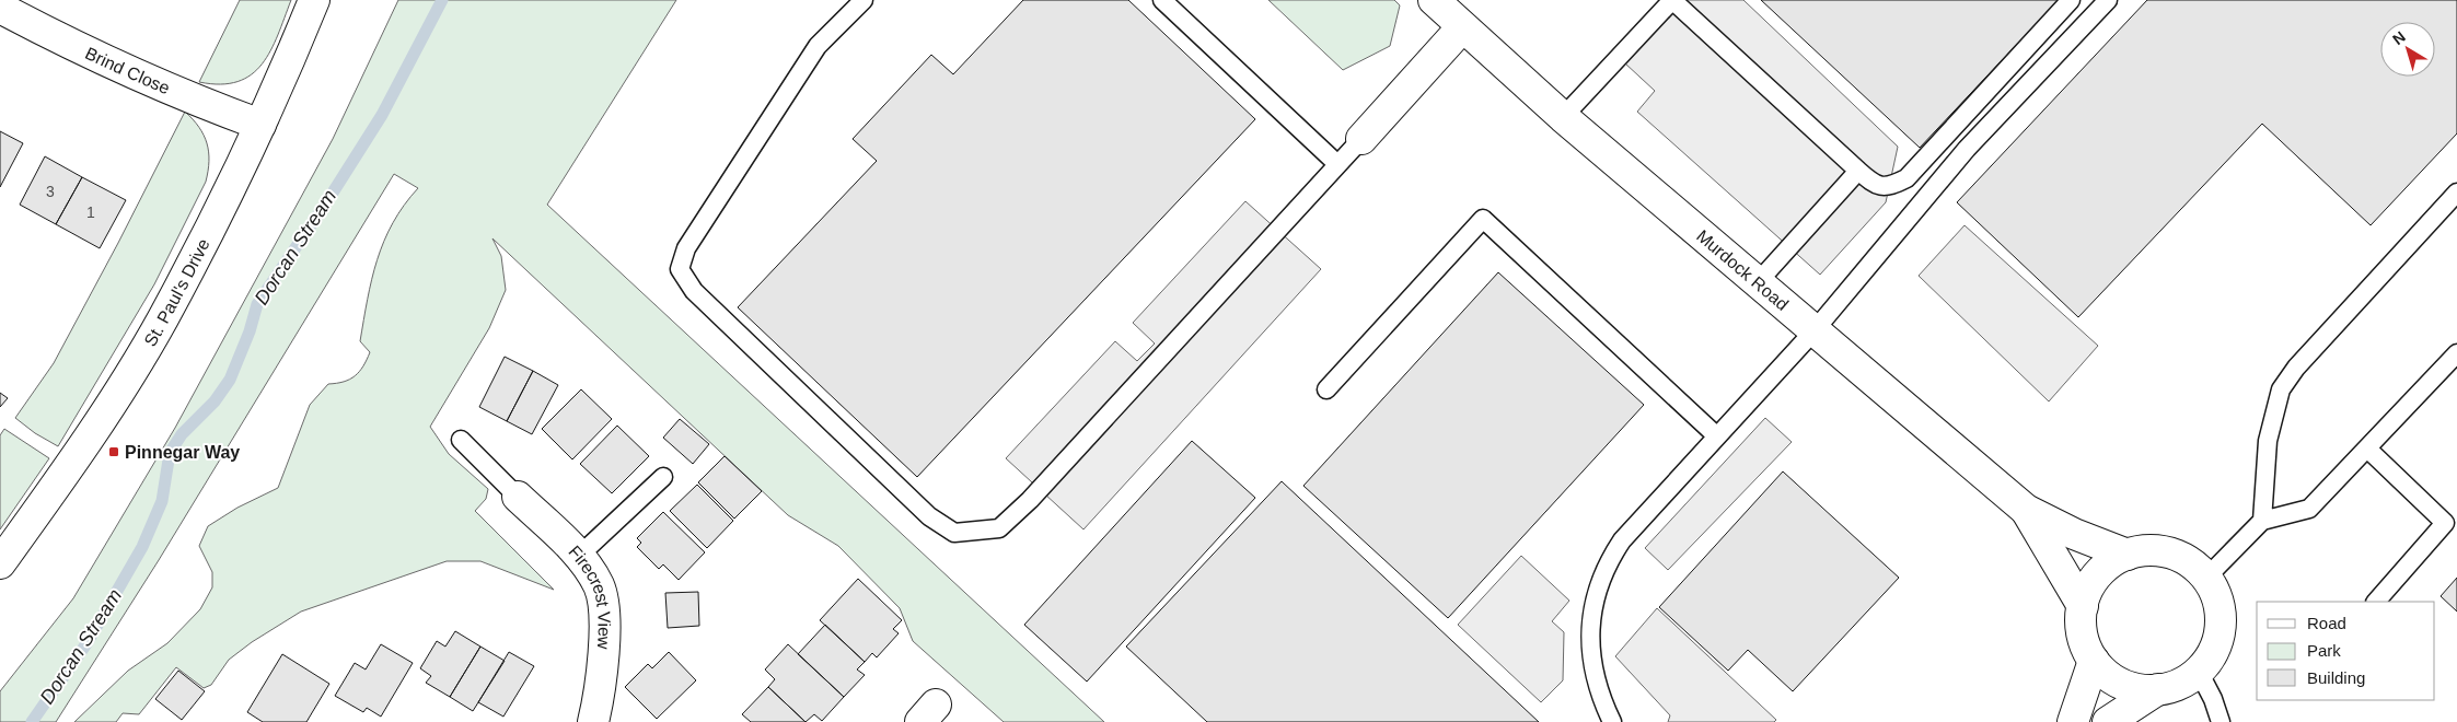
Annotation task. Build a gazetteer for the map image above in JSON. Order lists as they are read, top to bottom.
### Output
{
  "streets": {
    "street": [
      "Brind Close",
      "Murdock Road",
      "St. Paul's Drive",
      "Firecrest View"
    ]
  },
  "crossings": [
    ["Brind Close", "St. Paul's Drive"]
  ],
  "water": ["Dorcan Stream"],
  "places": {
    "transit": ["Pinnegar Way"]
  },
  "house_numbers": ["3", "1"],
  "legend": ["Road", "Park", "Building"],
  "north": "top left"
}
